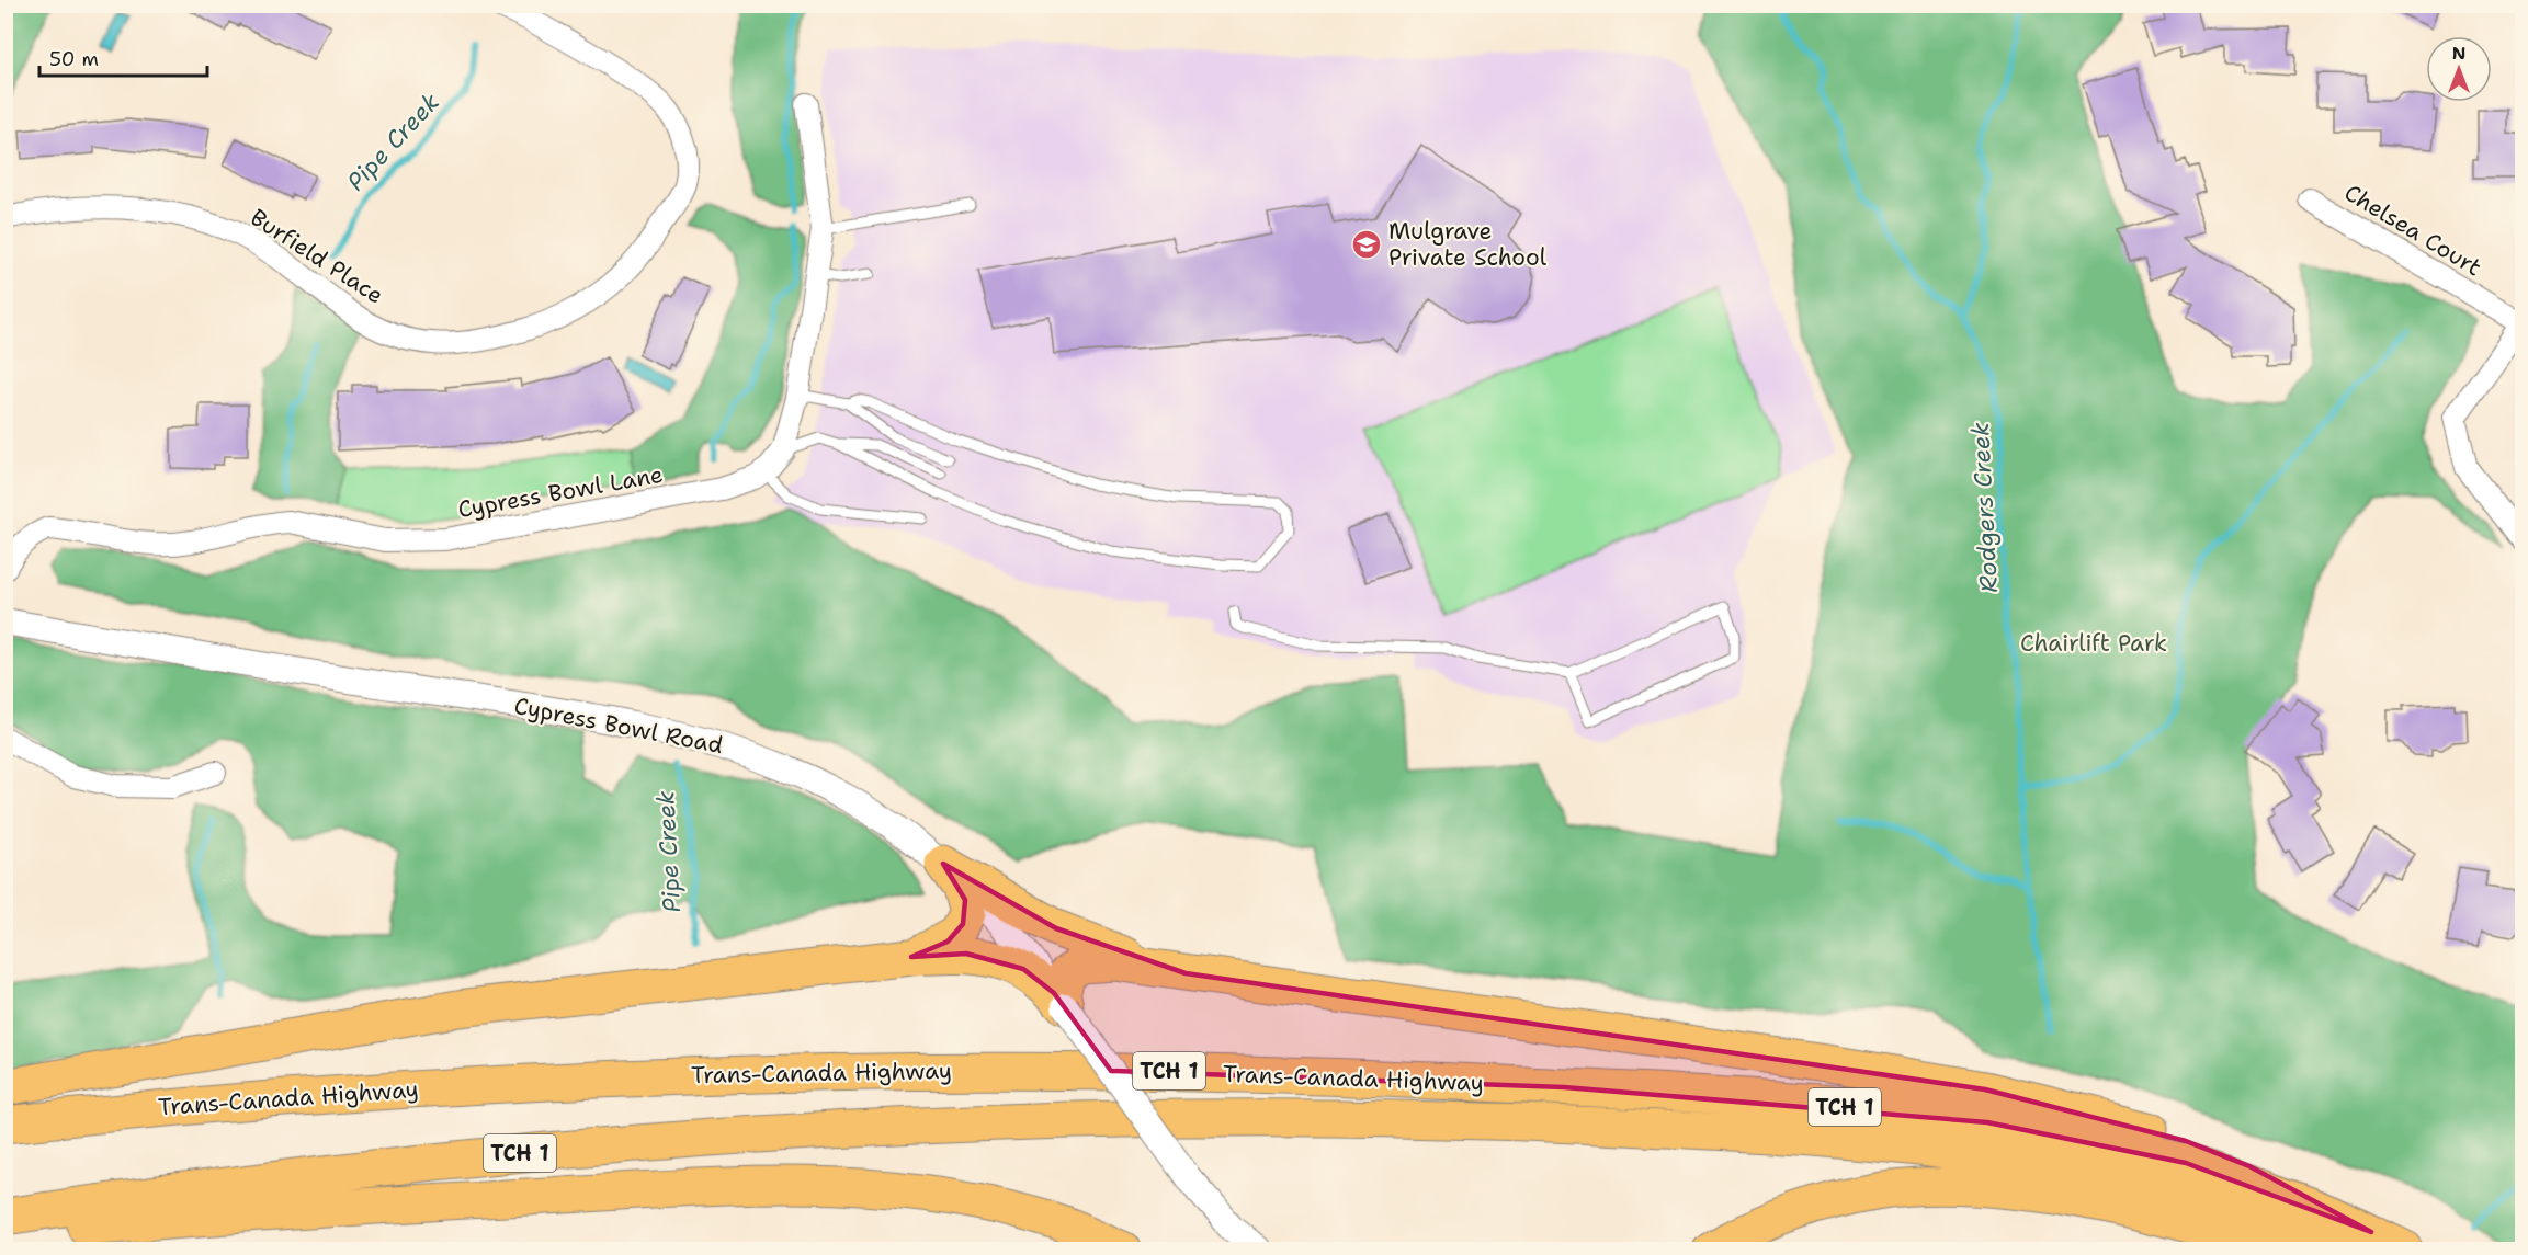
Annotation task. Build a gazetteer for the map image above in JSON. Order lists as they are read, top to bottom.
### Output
{
  "streets": {
    "highway": ["TCH 1", "Trans-Canada Highway"],
    "street": [
      "Chelsea Court",
      "Burfield Place",
      "Cypress Bowl Lane",
      "Cypress Bowl Road"
    ]
  },
  "water": ["Pipe Creek", "Rodgers Creek"],
  "parks": ["Chairlift Park"],
  "places": {
    "school or university": ["Mulgrave Private School"]
  },
  "scale_bar": "50 m",
  "north": "top"
}
